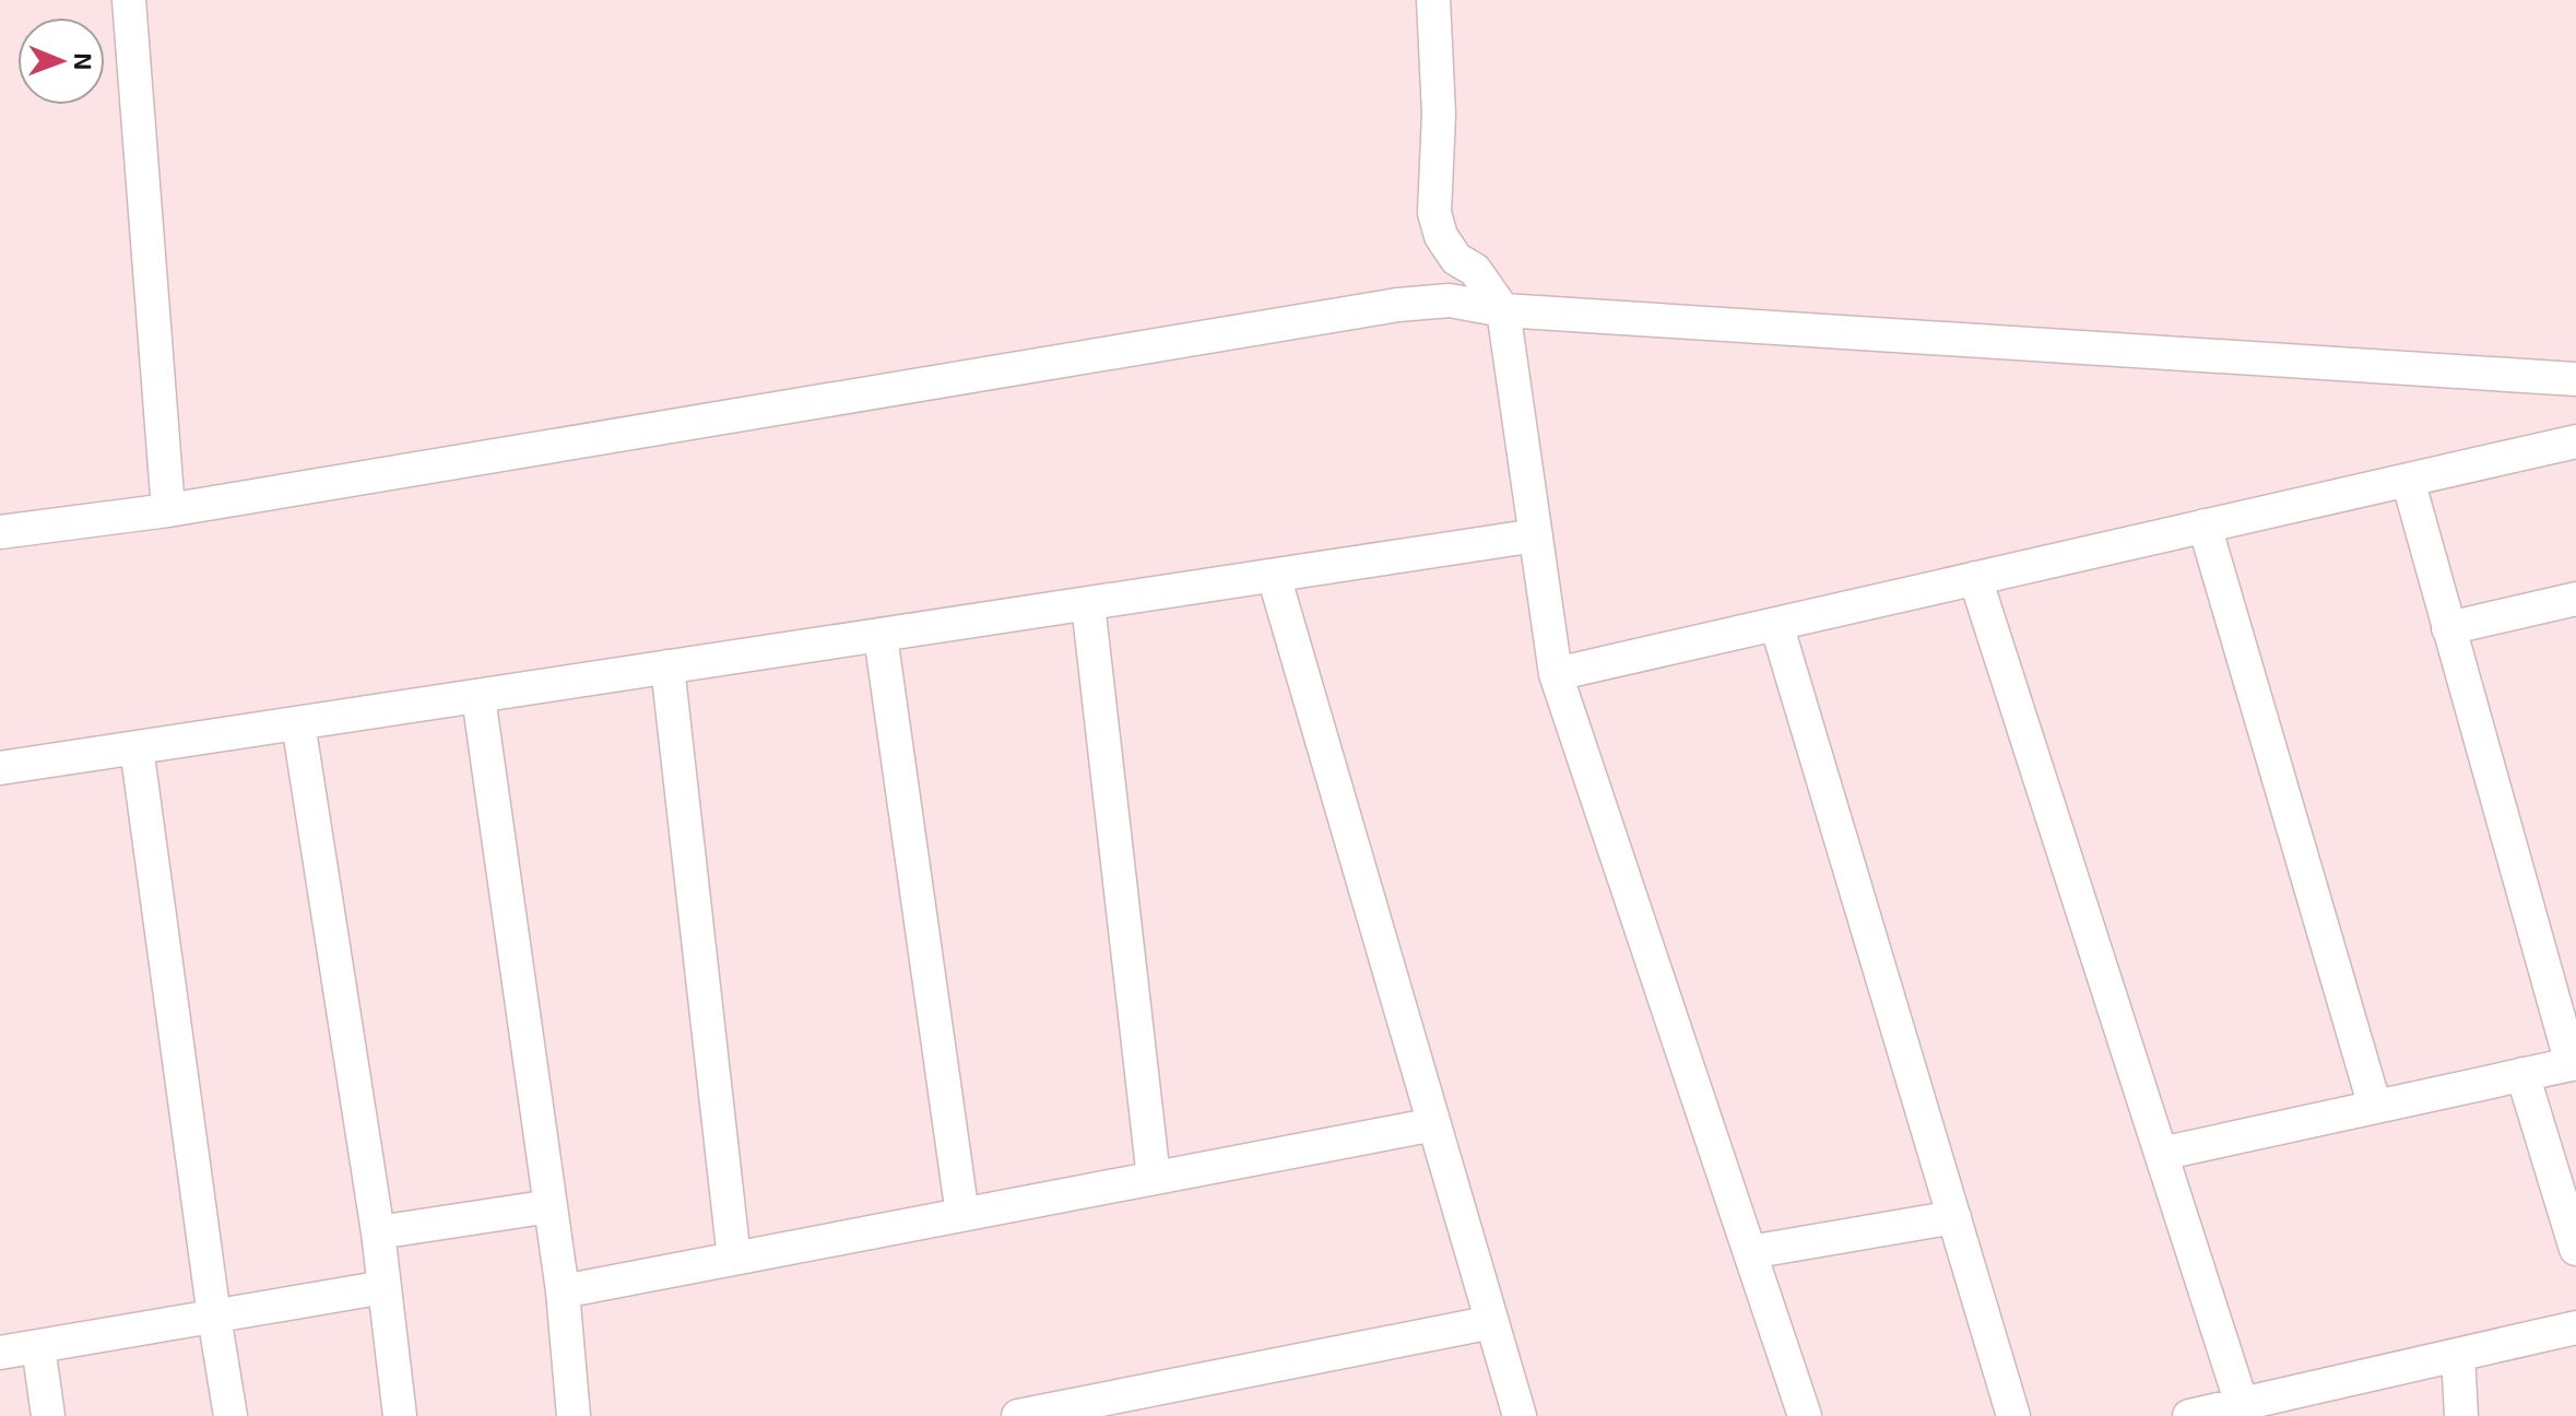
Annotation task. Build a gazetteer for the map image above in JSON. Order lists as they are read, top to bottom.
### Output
{
  "north": "right"
}
